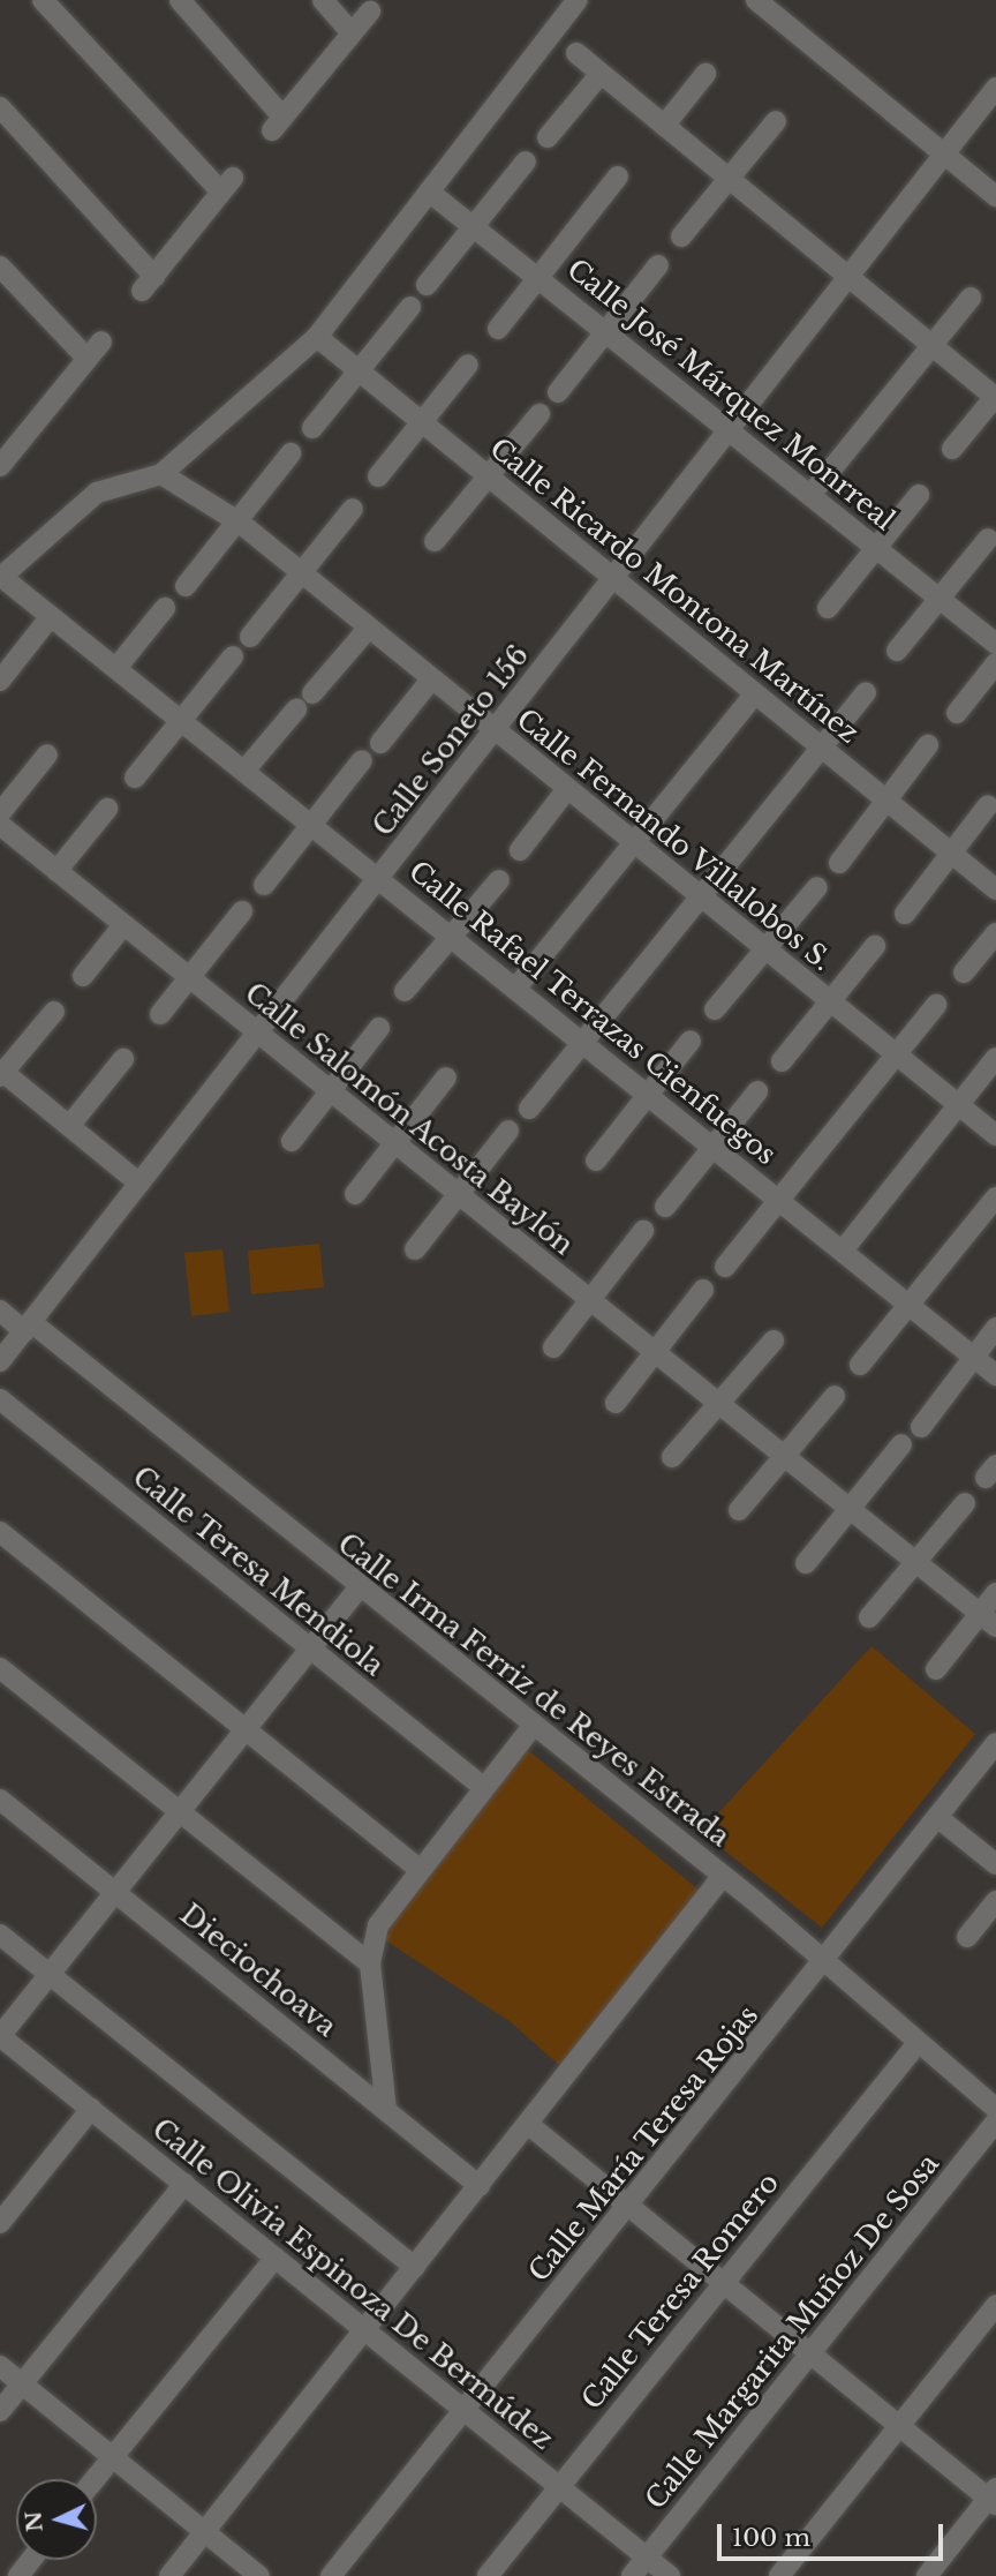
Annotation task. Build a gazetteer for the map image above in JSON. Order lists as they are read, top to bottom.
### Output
{
  "streets": {
    "street": [
      "Calle José Márquez Monrreal",
      "Calle Ricardo Montona Martínez",
      "Calle Soneto 156",
      "Calle Fernando Villalobos S.",
      "Calle Rafael Terrazas Cienfuegos",
      "Calle Salomón Acosta Baylón",
      "Calle Teresa Mendiola",
      "Calle Irma Ferriz de Reyes Estrada",
      "Dieciochoava",
      "Calle María Teresa Rojas",
      "Calle Olivia Espinoza De Bermúdez",
      "Calle Teresa Romero",
      "Calle Margarita Muñoz De Sosa"
    ]
  },
  "crossings": [
    ["Calle José Márquez Monrreal", "Calle Soneto 156"],
    ["Calle Ricardo Montona Martínez", "Calle Soneto 156"],
    ["Calle Soneto 156", "Calle Fernando Villalobos S."],
    ["Calle Soneto 156", "Calle Rafael Terrazas Cienfuegos"],
    ["Calle Soneto 156", "Calle Salomón Acosta Baylón"],
    ["Calle Soneto 156", "Calle Irma Ferriz de Reyes Estrada"],
    ["Calle Teresa Mendiola", "Calle Irma Ferriz de Reyes Estrada"],
    ["Calle Irma Ferriz de Reyes Estrada", "Dieciochoava"],
    ["Calle Irma Ferriz de Reyes Estrada", "Calle María Teresa Rojas"],
    ["Calle Irma Ferriz de Reyes Estrada", "Calle Teresa Romero"],
    ["Calle María Teresa Rojas", "Calle Olivia Espinoza De Bermúdez"],
    ["Calle Olivia Espinoza De Bermúdez", "Calle Teresa Romero"],
    ["Calle Olivia Espinoza De Bermúdez", "Calle Margarita Muñoz De Sosa"]
  ],
  "scale_bar": "100 m",
  "north": "left"
}
